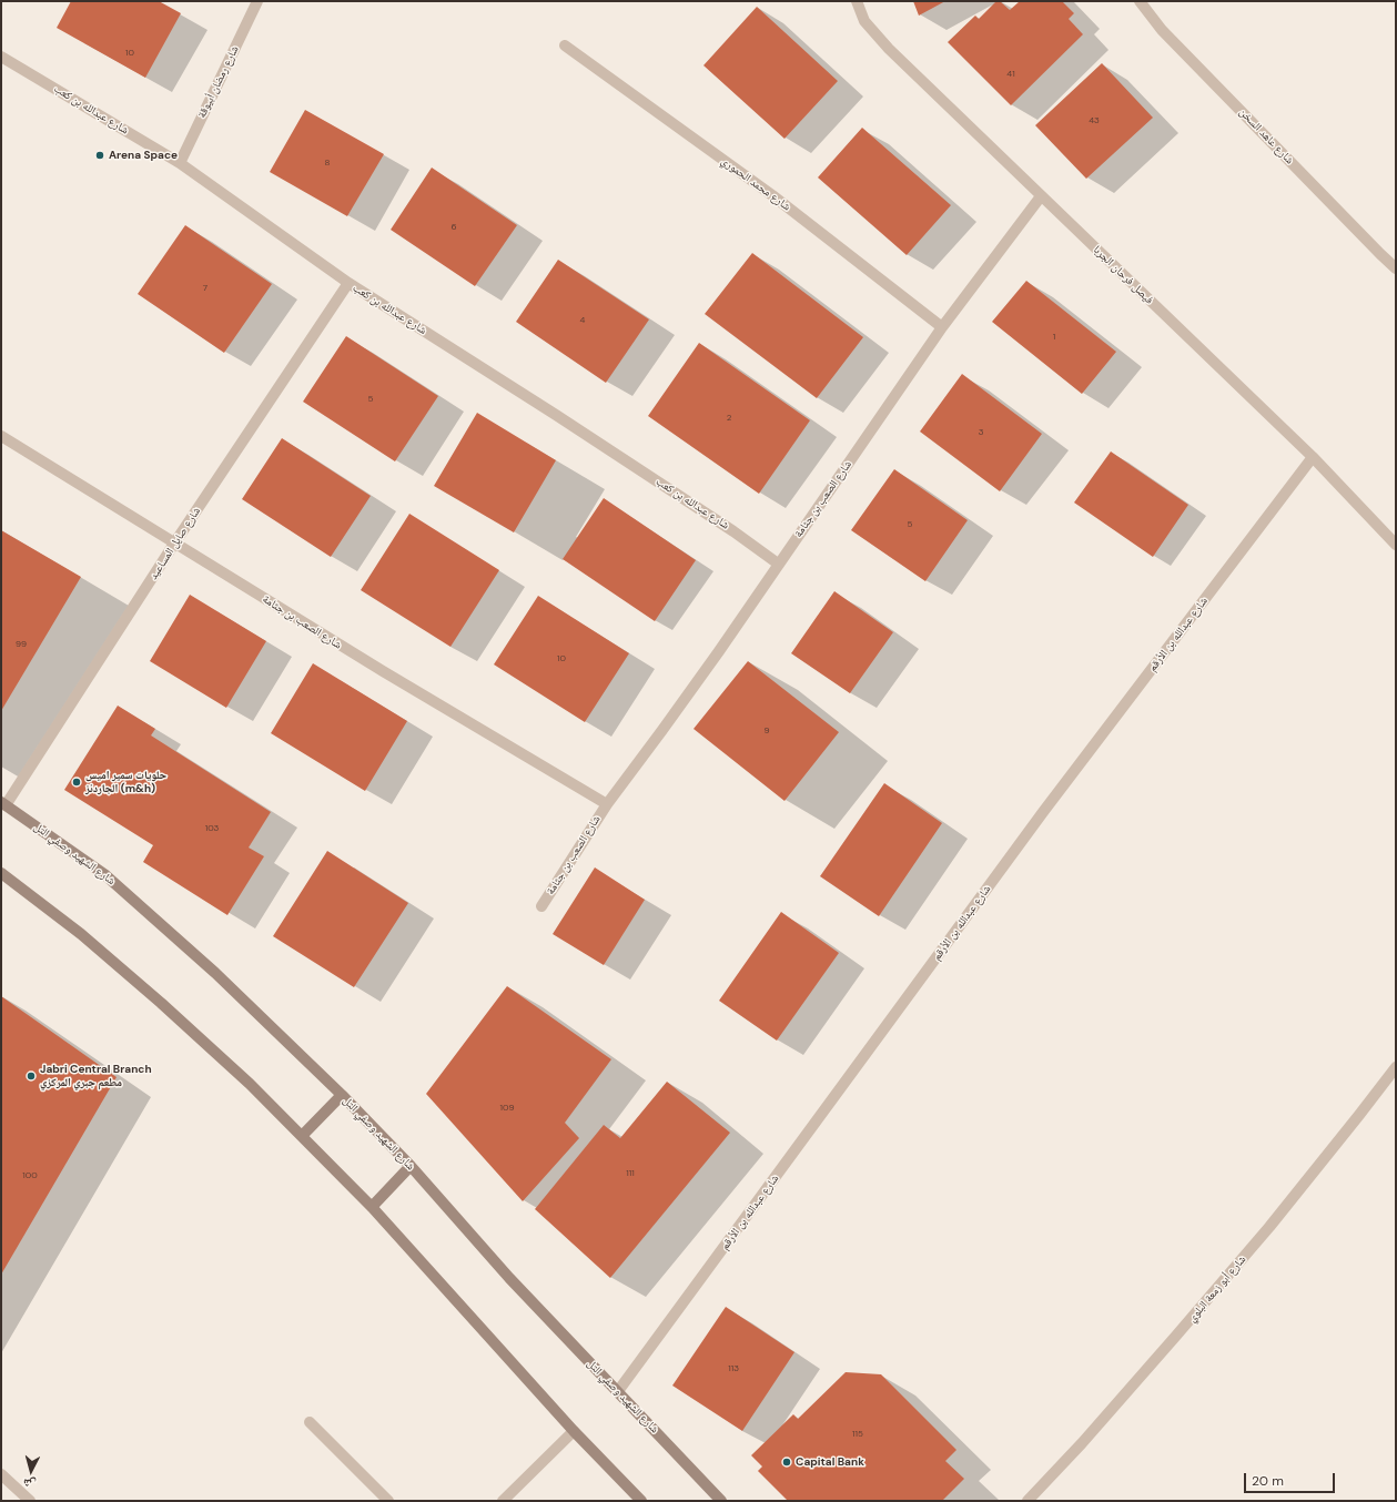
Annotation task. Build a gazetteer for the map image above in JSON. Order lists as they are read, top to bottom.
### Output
{
  "streets": {
    "main road": ["شارع الشهيد وصفي التل"],
    "street": [
      "شارع رمضان أبيوقة",
      "شارع عبدالله بن كعب",
      "شارع عاهد السخن",
      "شارع محمد الحموري",
      "فيصل فرحان الجربا",
      "شارع الصعب بن جثامة",
      "شارع صايل المساعيد",
      "شارع عبدالله بن الأرقم",
      "شارع أبو زمعة البلوي"
    ]
  },
  "crossings": [
    ["شارع رمضان أبيوقة", "شارع عبدالله بن كعب"],
    ["شارع عبدالله بن كعب", "شارع الصعب بن جثامة"],
    ["شارع عبدالله بن كعب", "شارع صايل المساعيد"],
    ["شارع محمد الحموري", "شارع الصعب بن جثامة"],
    ["فيصل فرحان الجربا", "شارع الصعب بن جثامة"],
    ["فيصل فرحان الجربا", "شارع عبدالله بن الأرقم"],
    ["شارع الصعب بن جثامة", "شارع صايل المساعيد"],
    ["شارع صايل المساعيد", "شارع الشهيد وصفي التل"],
    ["شارع عبدالله بن الأرقم", "شارع الشهيد وصفي التل"]
  ],
  "places": [
    "Arena Space",
    "حلويات سمير اميس الجاردنز (m&h)",
    "Jabri Central Branch مطعم جبري المركزي",
    "Capital Bank"
  ],
  "house_numbers": [
    "10",
    "41",
    "43",
    "8",
    "6",
    "7",
    "4",
    "1",
    "5",
    "2",
    "3",
    "5",
    "99",
    "10",
    "9",
    "103",
    "109",
    "111",
    "100",
    "113",
    "115"
  ],
  "scale_bar": "20 m",
  "north": "bottom"
}
